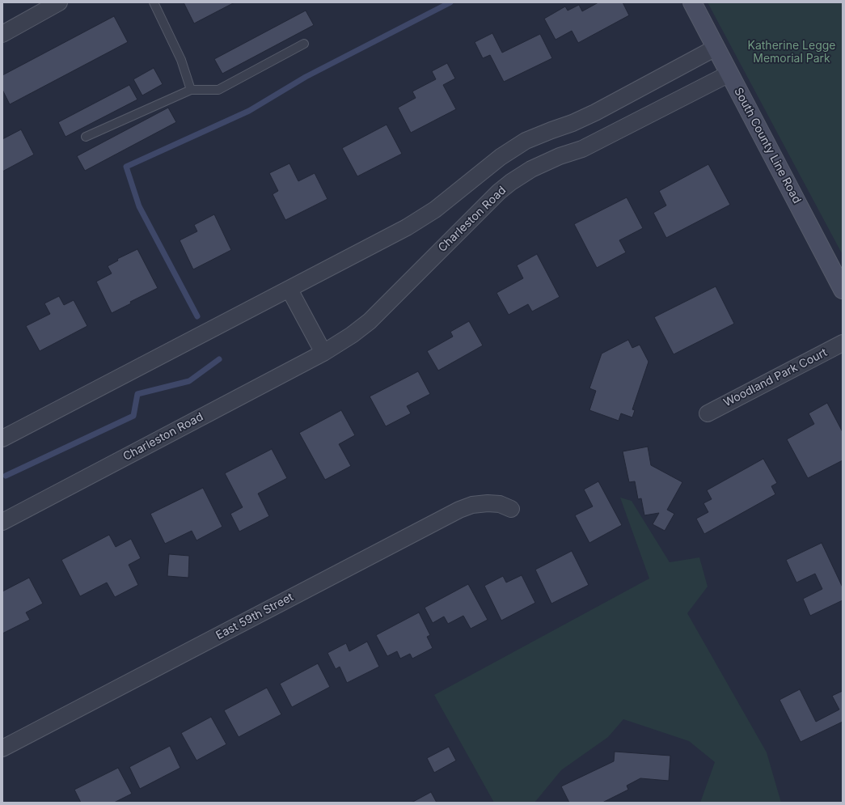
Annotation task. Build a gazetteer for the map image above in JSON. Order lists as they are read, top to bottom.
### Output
{
  "streets": {
    "main road": ["South County Line Road"],
    "street": ["Charleston Road", "Woodland Park Court", "East 59th Street"]
  },
  "crossings": [
    ["South County Line Road", "Charleston Road"]
  ],
  "parks": ["Katherine Legge Memorial Park"]
}
